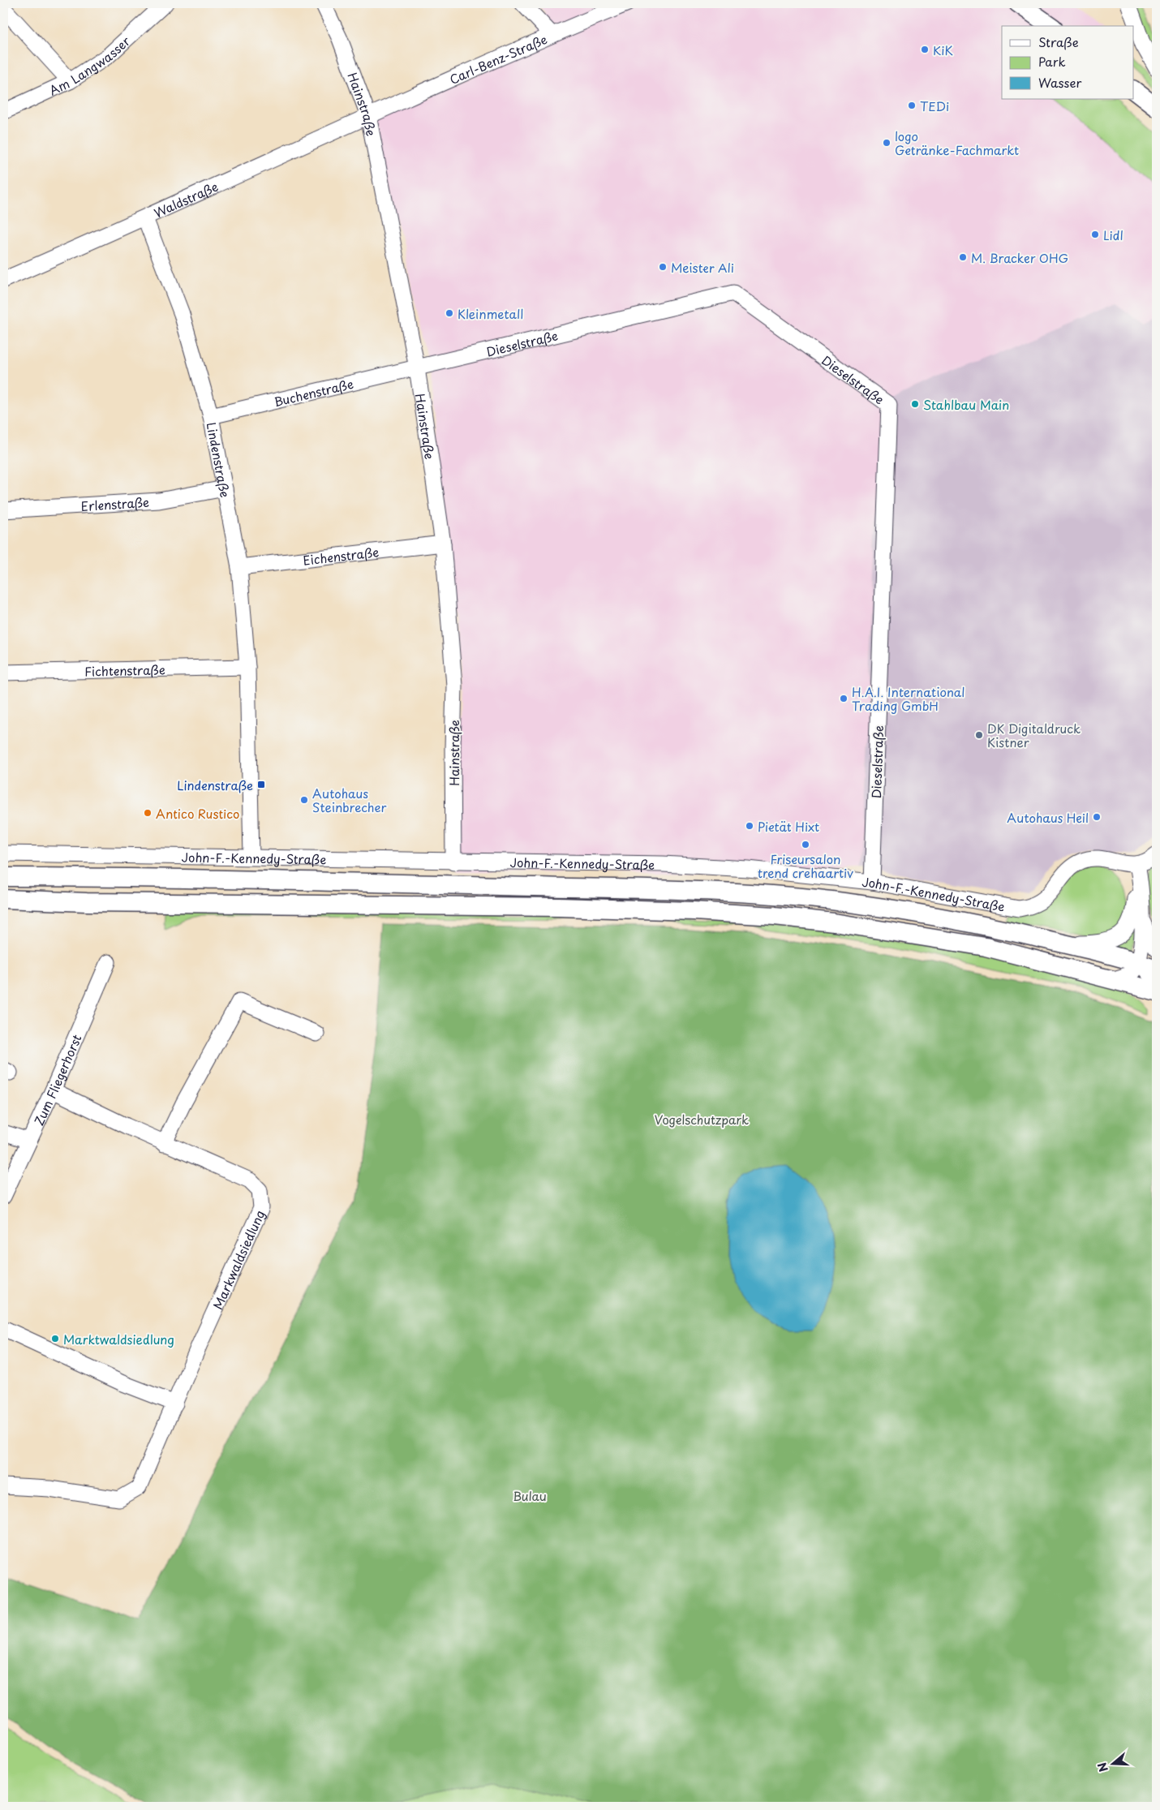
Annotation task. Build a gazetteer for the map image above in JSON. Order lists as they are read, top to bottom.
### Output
{
  "streets": {
    "street": [
      "Carl-Benz-Straße",
      "Am Langwasser",
      "Hainstraße",
      "Waldstraße",
      "Dieselstraße",
      "Buchenstraße",
      "Lindenstraße",
      "Erlenstraße",
      "Eichenstraße",
      "Fichtenstraße",
      "John-F.-Kennedy-Straße",
      "Zum Fliegerhorst",
      "Markwaldsiedlung"
    ]
  },
  "crossings": [
    ["Carl-Benz-Straße", "Hainstraße"],
    ["Carl-Benz-Straße", "Waldstraße"],
    ["Hainstraße", "Waldstraße"],
    ["Hainstraße", "Dieselstraße"],
    ["Hainstraße", "Buchenstraße"],
    ["Hainstraße", "Eichenstraße"],
    ["Hainstraße", "John-F.-Kennedy-Straße"],
    ["Waldstraße", "Lindenstraße"],
    ["Dieselstraße", "Buchenstraße"],
    ["Dieselstraße", "John-F.-Kennedy-Straße"],
    ["Buchenstraße", "Lindenstraße"],
    ["Lindenstraße", "Erlenstraße"],
    ["Lindenstraße", "Eichenstraße"],
    ["Lindenstraße", "Fichtenstraße"],
    ["Lindenstraße", "John-F.-Kennedy-Straße"],
    ["Zum Fliegerhorst", "Markwaldsiedlung"]
  ],
  "parks": ["Vogelschutzpark", "Bulau"],
  "places": {
    "other": [
      "KiK",
      "TEDi",
      "logo Getränke-Fachmarkt",
      "Lidl",
      "M. Bracker OHG",
      "Meister Ali",
      "Kleinmetall",
      "Stahlbau Main",
      "H.A.I. International Trading GmbH",
      "DK Digitaldruck Kistner",
      "Autohaus Steinbrecher",
      "Antico Rustico",
      "Autohaus Heil",
      "Pietät Hixt",
      "Friseursalon trend crehaartiv",
      "Marktwaldsiedlung"
    ],
    "transit": ["Lindenstraße"]
  },
  "legend": ["Straße", "Park", "Wasser"],
  "north": "left"
}
